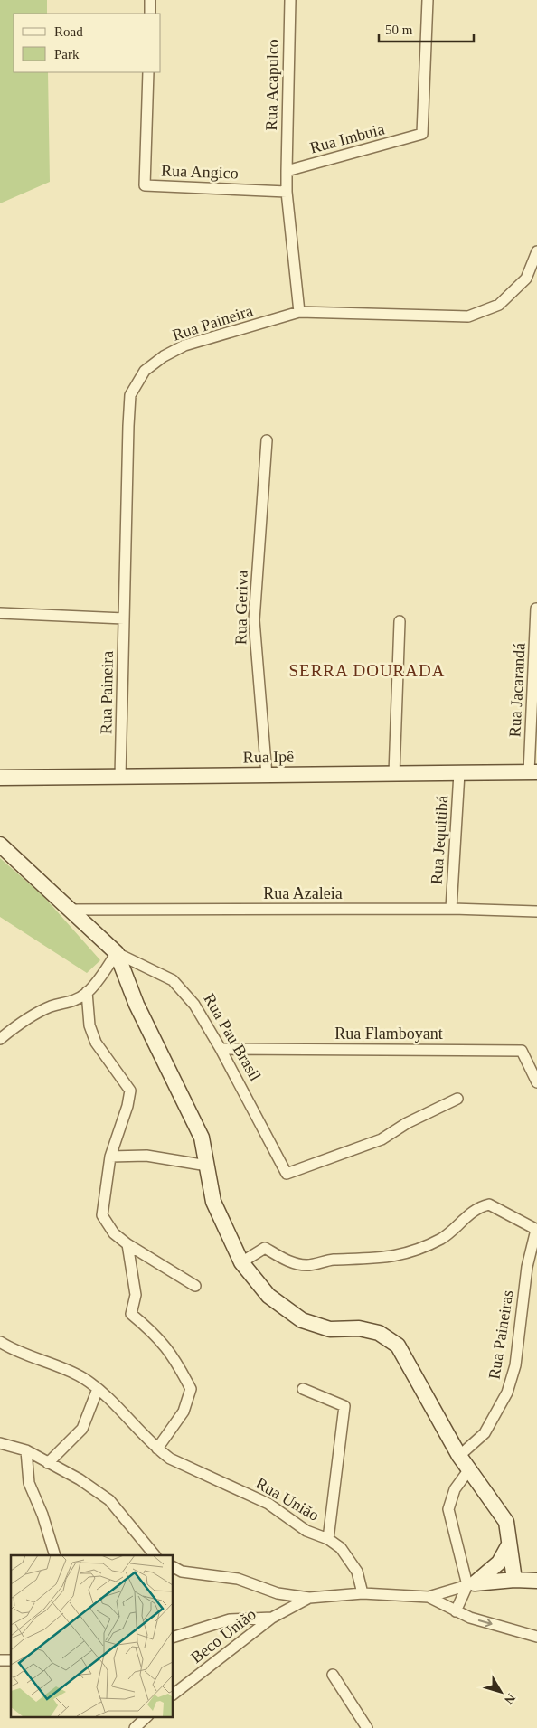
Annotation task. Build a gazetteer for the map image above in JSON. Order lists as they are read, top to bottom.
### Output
{
  "streets": {
    "street": [
      "Rua Acapulco",
      "Rua Imbuia",
      "Rua Angico",
      "Rua Paineira",
      "Rua Geriva",
      "Rua Jacarandá",
      "Rua Ipê",
      "Rua Jequitibá",
      "Rua Azaleia",
      "Rua Flamboyant",
      "Rua Pau Brasil",
      "Rua Paineiras",
      "Rua União",
      "Beco União"
    ]
  },
  "crossings": [
    ["Rua Acapulco", "Rua Imbuia"],
    ["Rua Paineira", "Rua Ipê"],
    ["Rua Geriva", "Rua Ipê"],
    ["Rua Jacarandá", "Rua Ipê"],
    ["Rua Ipê", "Rua Jequitibá"],
    ["Rua Jequitibá", "Rua Azaleia"],
    ["Rua Azaleia", "Rua Pau Brasil"],
    ["Rua Flamboyant", "Rua Pau Brasil"]
  ],
  "districts": ["SERRA DOURADA"],
  "legend": ["Road", "Park"],
  "scale_bar": "50 m",
  "north": "bottom right"
}
